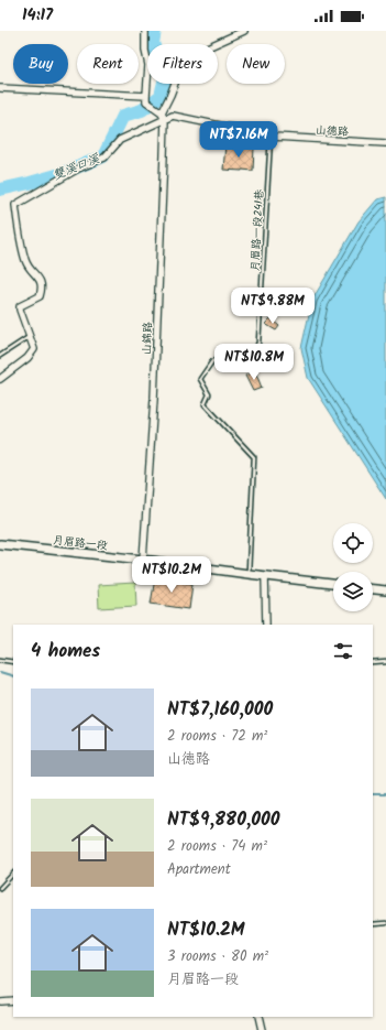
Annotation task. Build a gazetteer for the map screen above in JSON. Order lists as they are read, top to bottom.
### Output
{
  "streets": {
    "street": ["山德路", "山錦路", "月眉路一段"],
    "lane": ["月眉路一段241巷"]
  },
  "crossings": [
    ["山德路", "月眉路一段241巷"],
    ["山德路", "山錦路"],
    ["月眉路一段241巷", "月眉路一段"],
    ["山錦路", "月眉路一段"]
  ],
  "water": ["雙溪口溪"],
  "page": {
    "status": "14:17",
    "chip": [
      "Buy",
      "Rent",
      "Filters",
      "New"
    ],
    "price": [
      "NT$7.16M",
      "NT$9.88M",
      "NT$10.8M",
      "NT$10.2M"
    ],
    "heading": "4 homes",
    "list": [
      {
        "name": "NT$7,160,000",
        "note": "2 rooms · 72 m² · 山德路"
      },
      {
        "name": "NT$9,880,000",
        "note": "2 rooms · 74 m² · Apartment"
      },
      {
        "name": "NT$10.2M",
        "note": "3 rooms · 80 m² · 月眉路一段"
      }
    ]
  }
}
